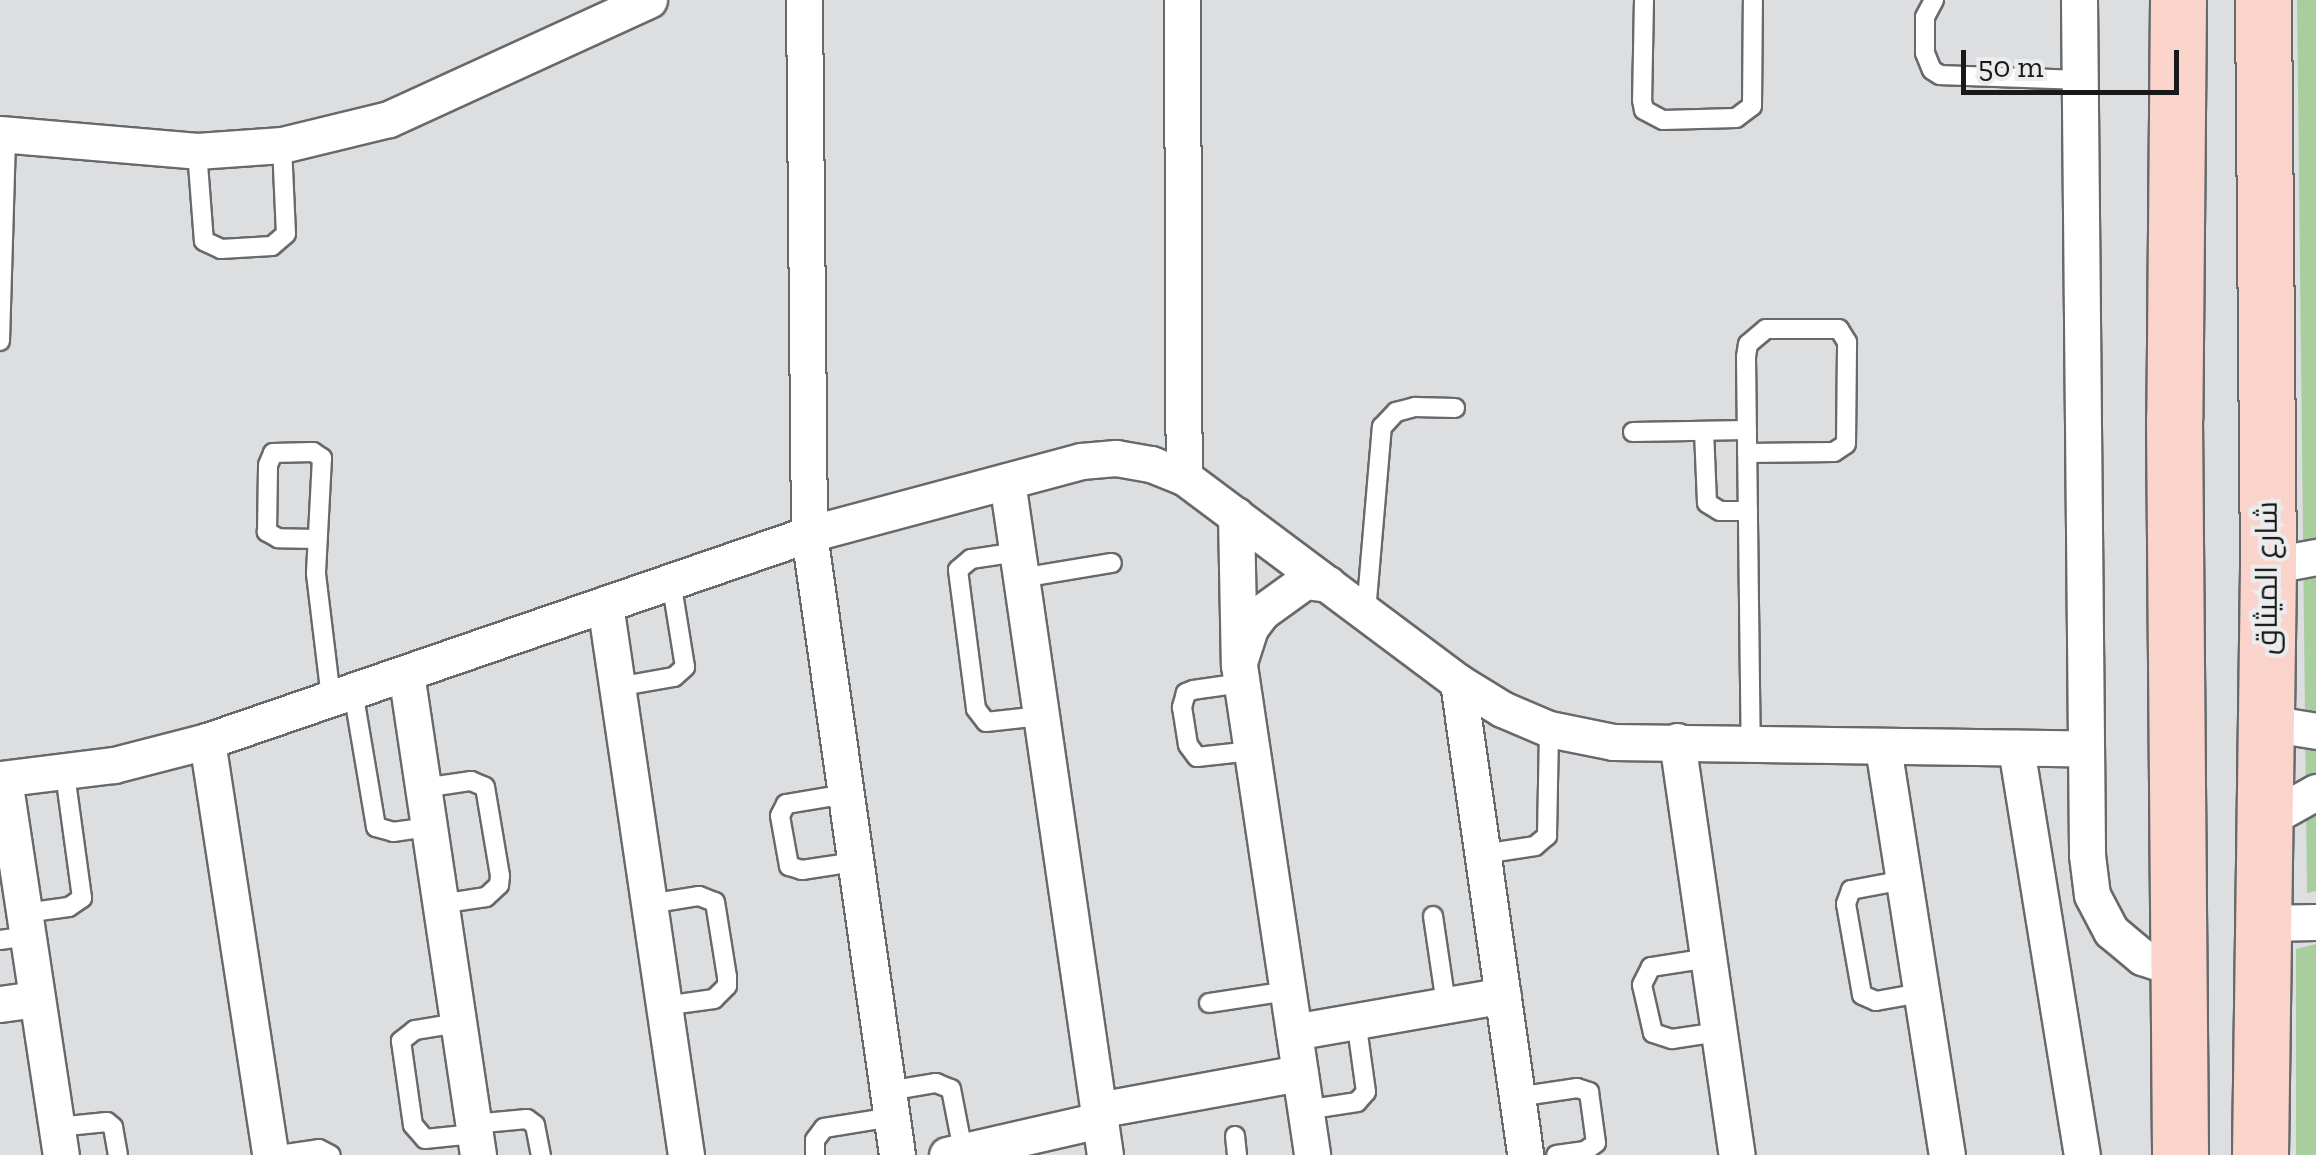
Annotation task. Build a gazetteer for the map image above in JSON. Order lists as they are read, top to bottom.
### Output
{
  "streets": {
    "main road": ["شارع الميثاق"]
  },
  "scale_bar": "50 m"
}
